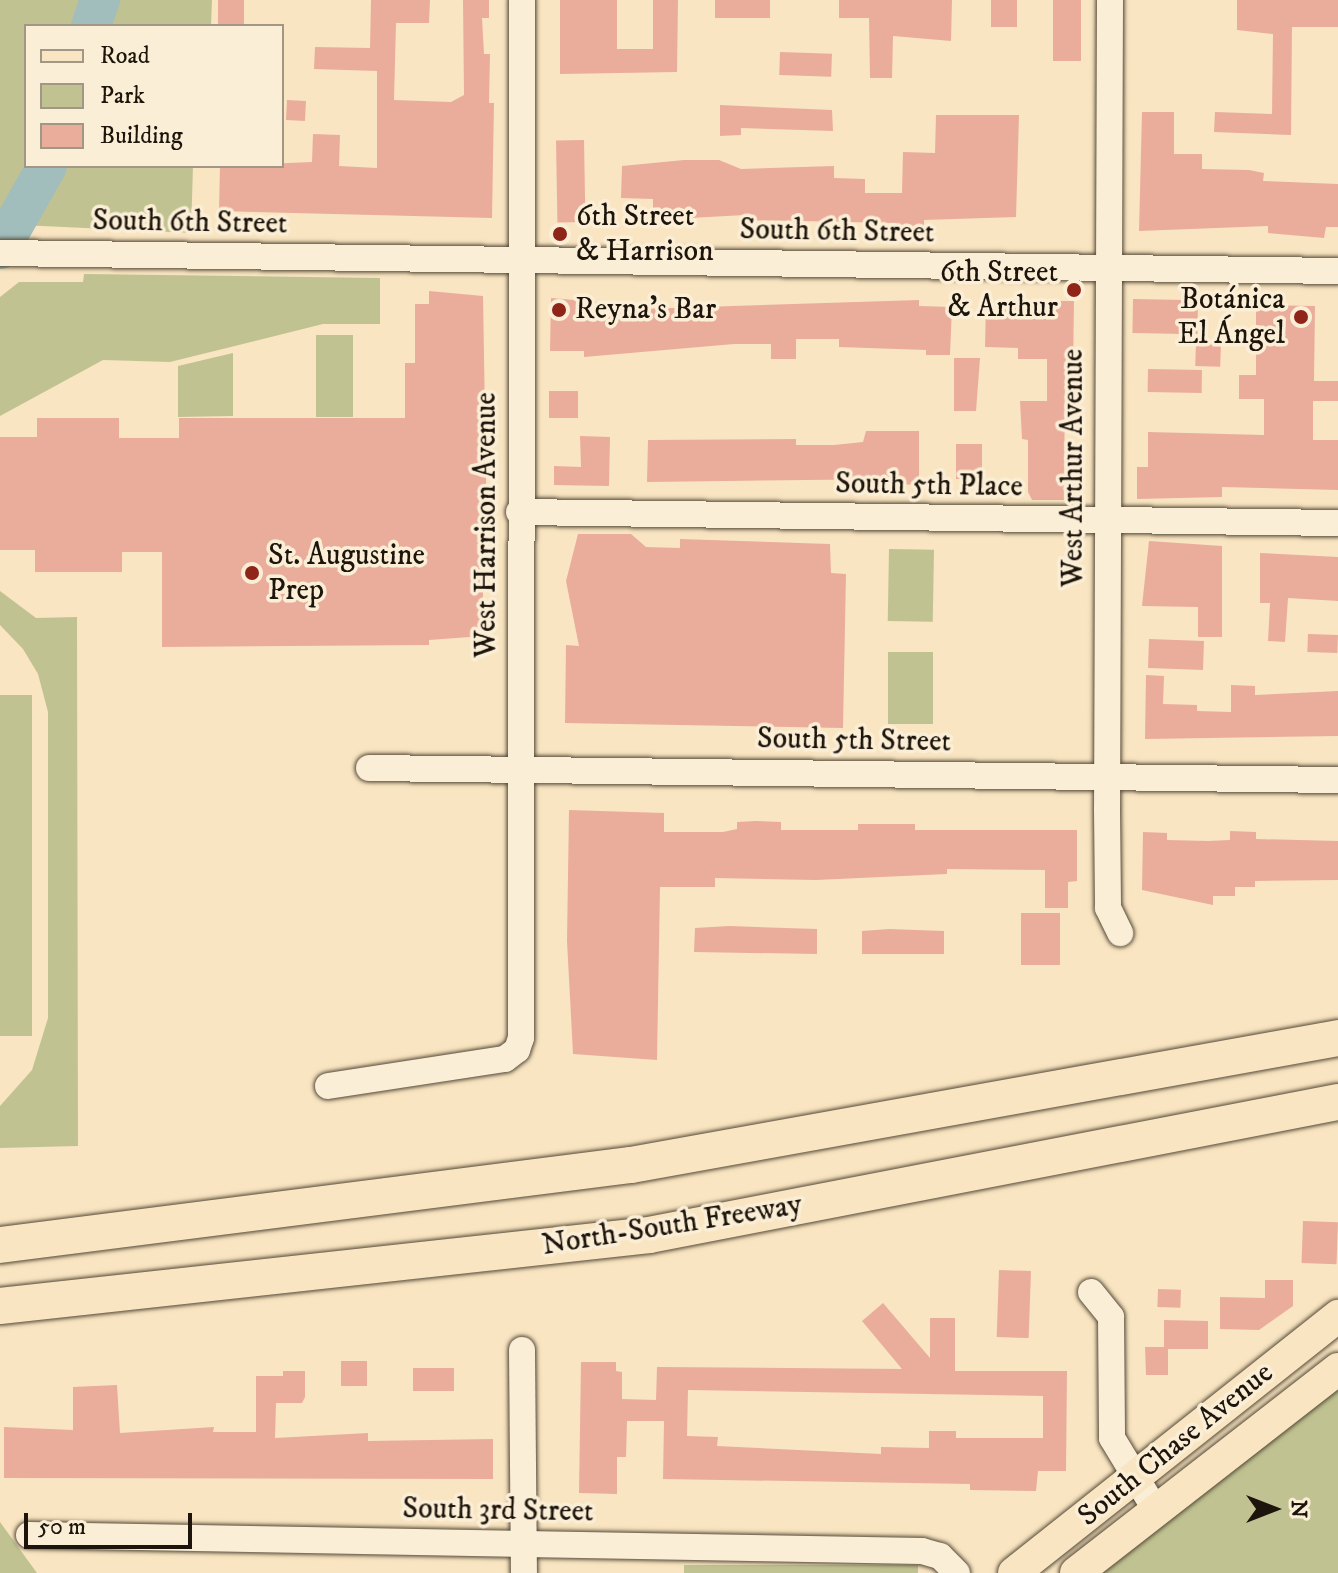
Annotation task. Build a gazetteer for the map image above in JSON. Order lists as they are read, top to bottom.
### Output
{
  "streets": {
    "highway": ["North-South Freeway"],
    "main road": ["South Chase Avenue"],
    "street": [
      "South 6th Street",
      "West Arthur Avenue",
      "South 5th Place",
      "West Harrison Avenue",
      "South 5th Street",
      "South 3rd Street"
    ]
  },
  "crossings": [
    ["South 6th Street", "West Arthur Avenue"],
    ["South 6th Street", "West Harrison Avenue"],
    ["West Arthur Avenue", "South 5th Place"],
    ["West Arthur Avenue", "South 5th Street"],
    ["South 5th Place", "West Harrison Avenue"],
    ["West Harrison Avenue", "South 5th Street"]
  ],
  "places": [
    "6th Street & Harrison",
    "6th Street & Arthur",
    "Reyna's Bar",
    "Botánica El Ángel",
    "St. Augustine Prep"
  ],
  "legend": ["Road", "Park", "Building"],
  "scale_bar": "50 m",
  "north": "right"
}
